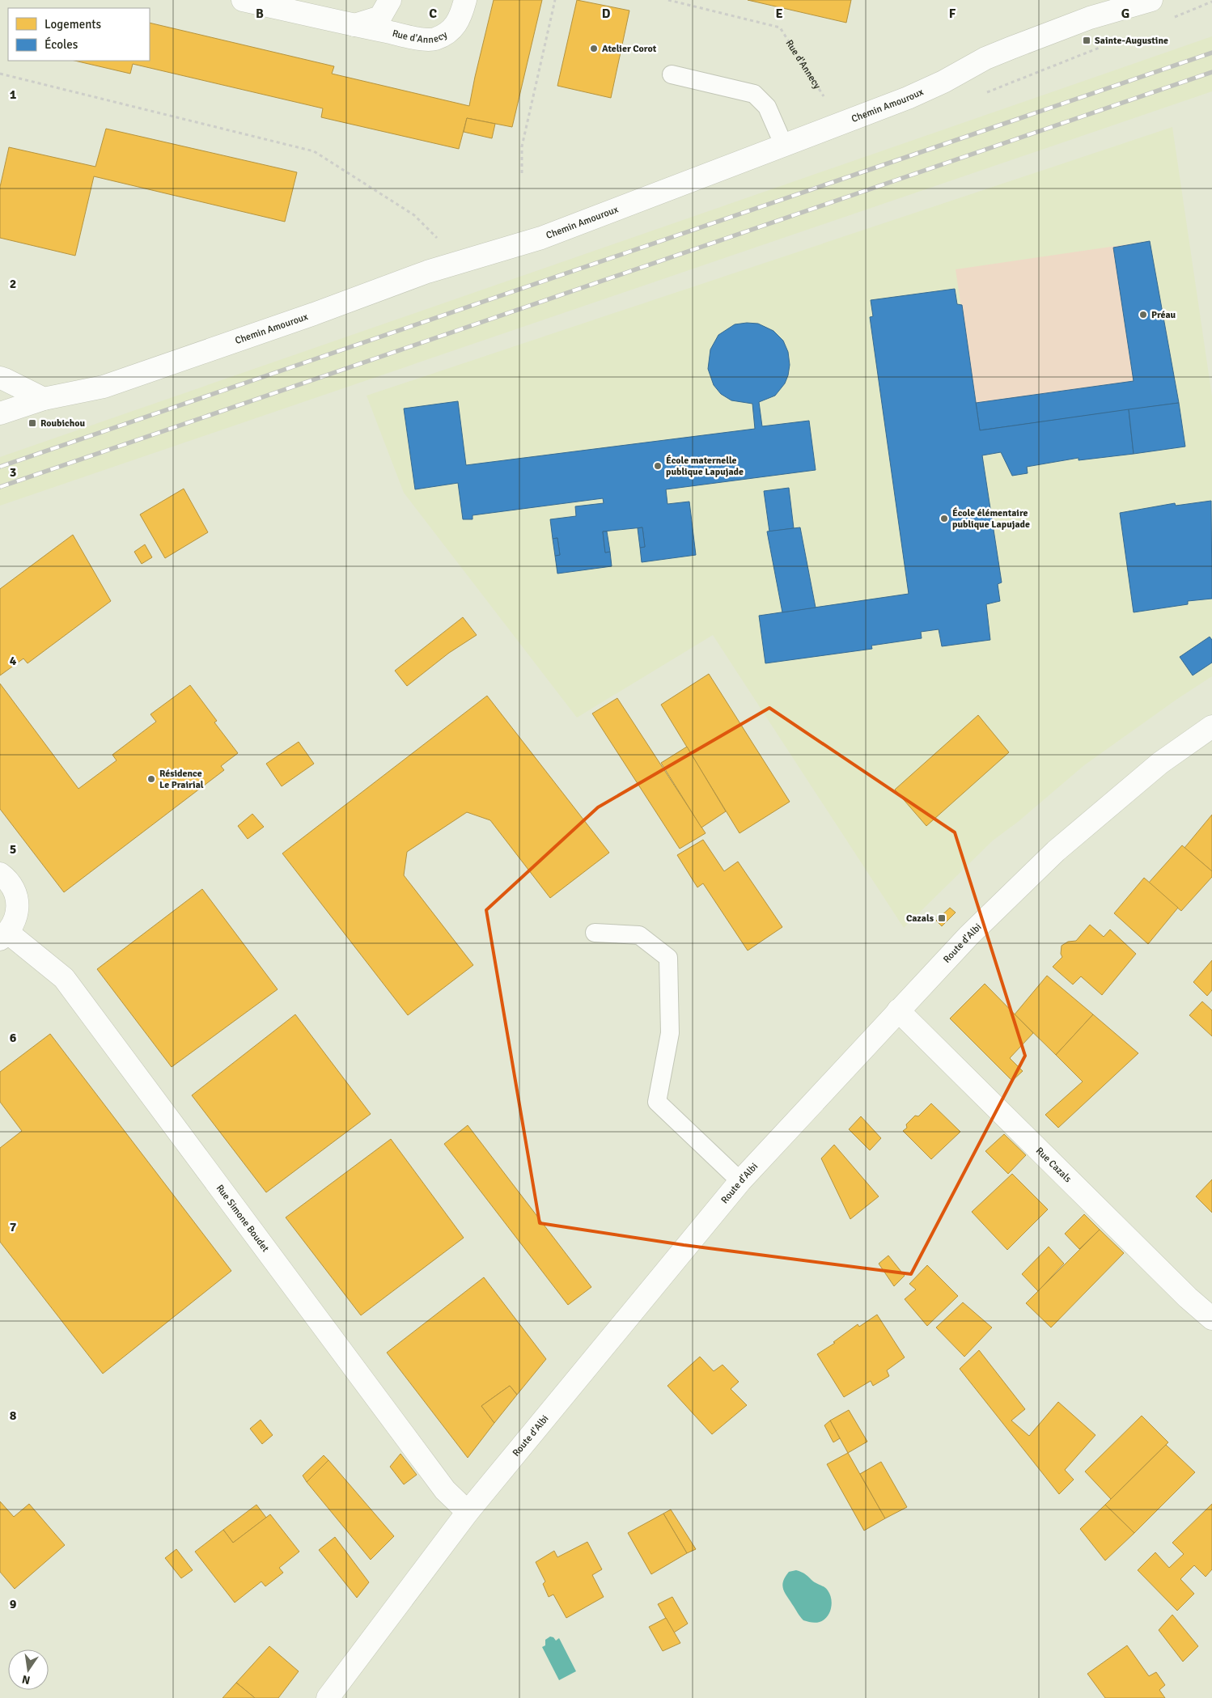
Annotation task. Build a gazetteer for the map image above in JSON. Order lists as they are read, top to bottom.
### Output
{
  "streets": {
    "street": [
      "Rue d'Annecy",
      "Chemin Amouroux",
      "Route d'Albi",
      "Rue Cazals",
      "Rue Simone Boudet"
    ]
  },
  "crossings": [
    ["Route d'Albi", "Rue Cazals"],
    ["Route d'Albi", "Rue Simone Boudet"]
  ],
  "places": {
    "transit": ["Sainte-Augustine", "Roubichou", "Cazals"],
    "other": [
      "Atelier Corot",
      "Préau",
      "École maternelle publique Lapujade",
      "École élémentaire publique Lapujade",
      "Résidence Le Prairial"
    ]
  },
  "legend": ["Logements", "Écoles"],
  "north": "bottom",
  "grid": {
    "columns": [
      "B",
      "C",
      "D",
      "E",
      "F",
      "G"
    ],
    "rows": [
      "1",
      "2",
      "3",
      "4",
      "5",
      "6",
      "7",
      "8",
      "9"
    ]
  }
}
